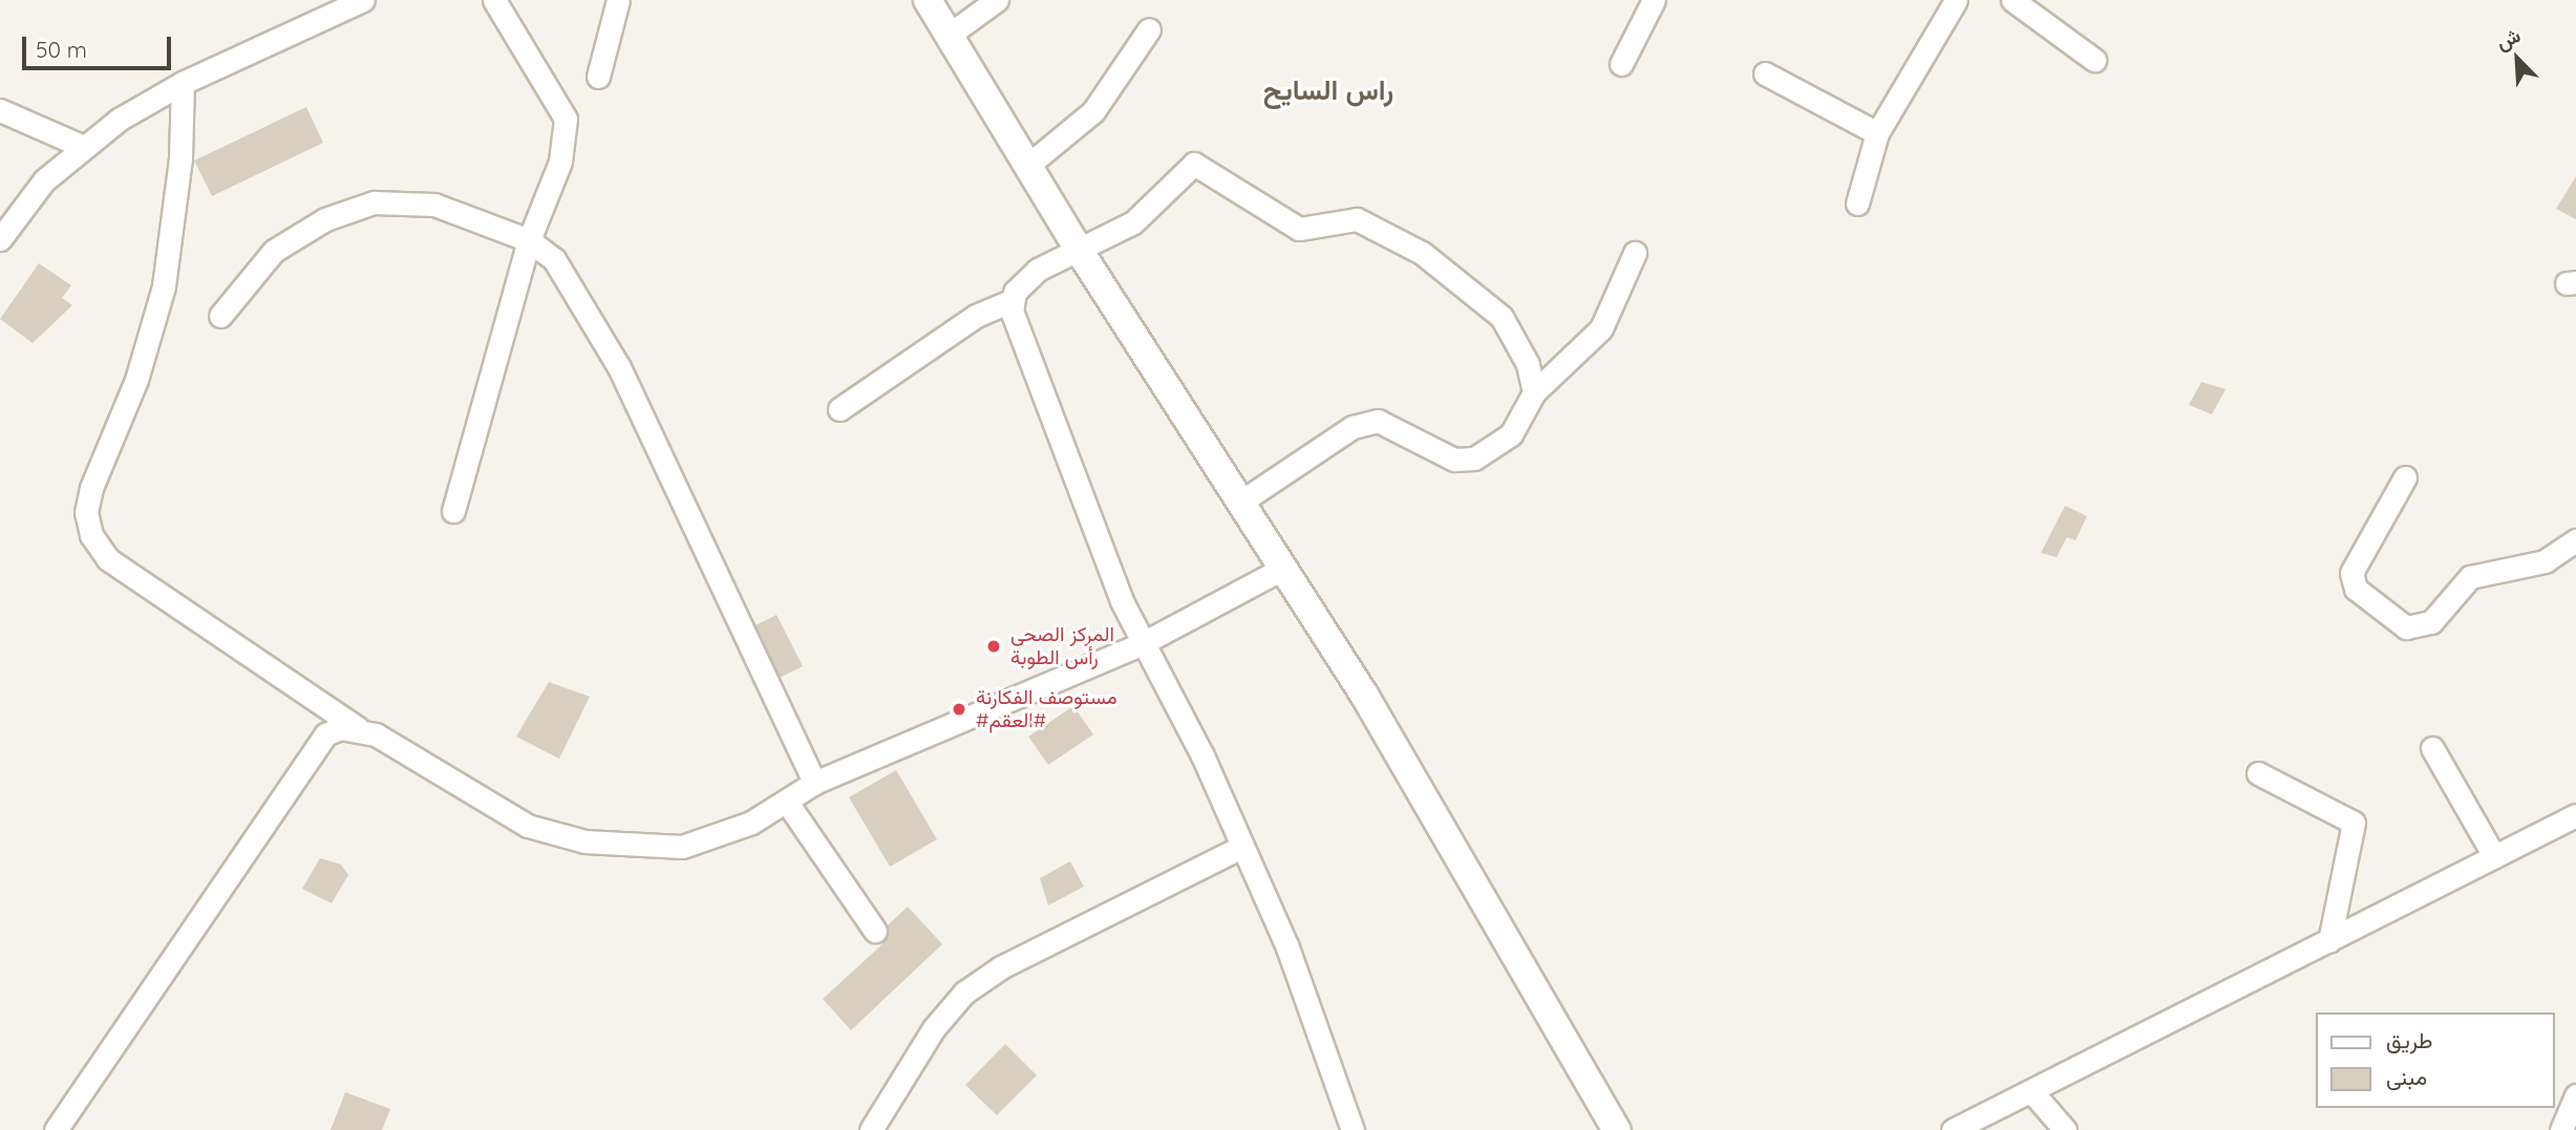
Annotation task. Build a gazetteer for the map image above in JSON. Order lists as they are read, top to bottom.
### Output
{
  "districts": ["راس السايح"],
  "places": ["المركز الصحي رأس الطوبة", "مستوصف الفكارنة #العقم#"],
  "legend": ["طريق", "مبنى"],
  "scale_bar": "50 m",
  "north": "top left"
}
